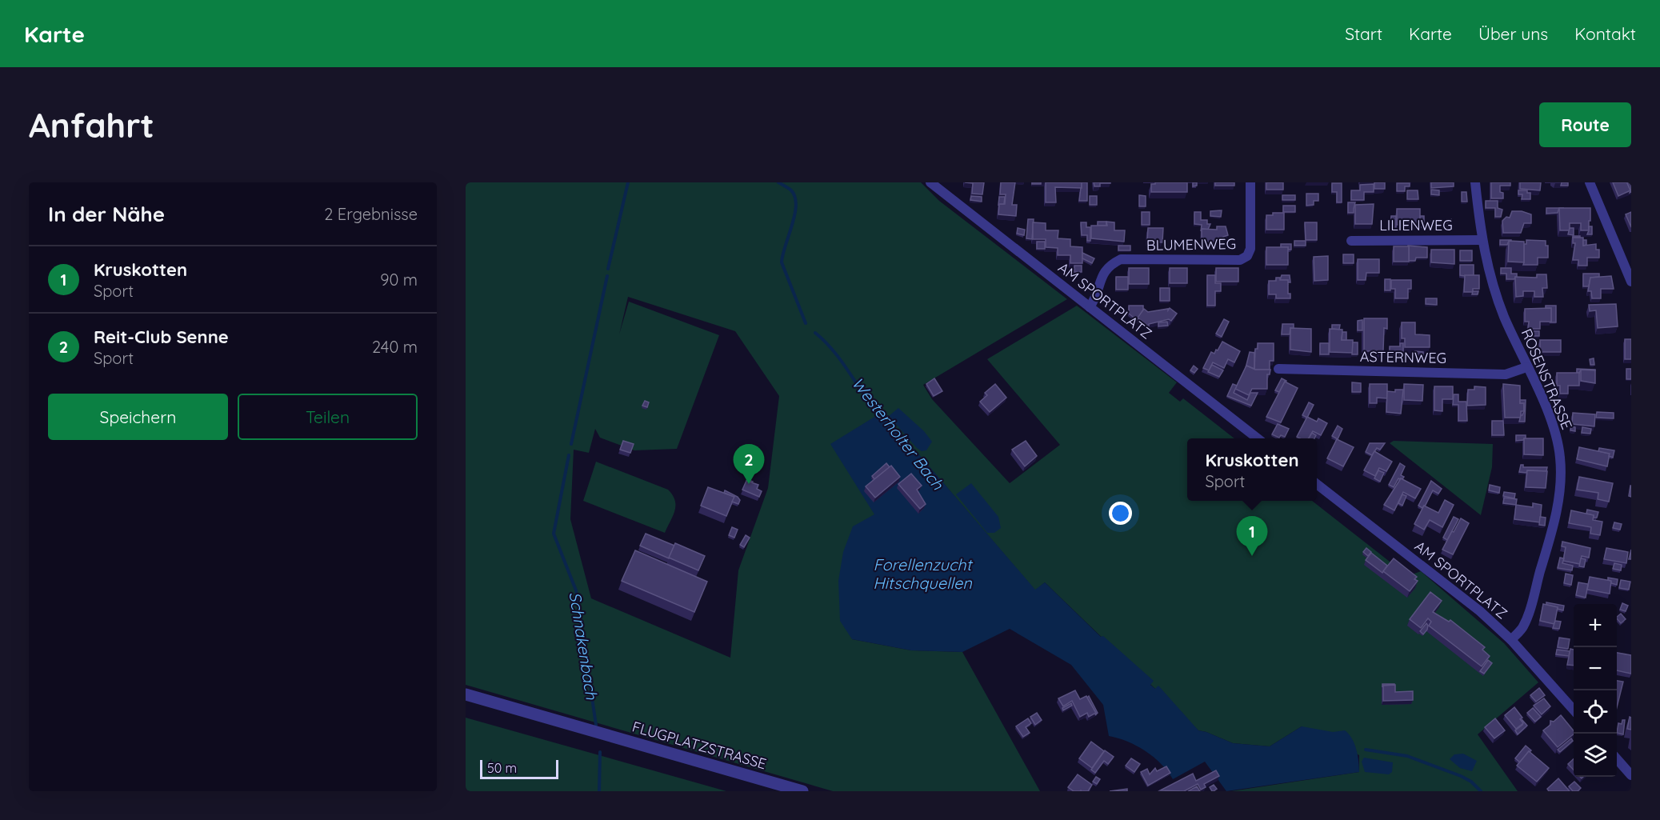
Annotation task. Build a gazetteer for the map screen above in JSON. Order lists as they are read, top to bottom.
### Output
{
  "streets": {
    "street": [
      "LILIENWEG",
      "BLUMENWEG",
      "AM SPORTPLATZ",
      "ASTERNWEG",
      "ROSENSTRASSE",
      "FLUGPLATZSTRASSE"
    ]
  },
  "crossings": [
    ["LILIENWEG", "ROSENSTRASSE"],
    ["BLUMENWEG", "AM SPORTPLATZ"],
    ["AM SPORTPLATZ", "ROSENSTRASSE"],
    ["ASTERNWEG", "ROSENSTRASSE"]
  ],
  "water": ["Westerholter Bach", "Forellenzucht Hitschquellen", "Schnakenbach"],
  "scale_bar": "50 m",
  "page": {
    "header": "Karte",
    "nav": [
      "Start",
      "Karte",
      "Über uns",
      "Kontakt"
    ],
    "buttons": [
      "Route",
      ["Speichern", "Teilen"]
    ],
    "title": "Anfahrt",
    "heading": ["In der Nähe", "2 Ergebnisse"],
    "list": [
      {
        "mark": "1",
        "name": "Kruskotten",
        "note": "Sport",
        "value": "90 m"
      },
      {
        "mark": "2",
        "name": "Reit-Club Senne",
        "note": "Sport",
        "value": "240 m"
      }
    ],
    "popup": ["Kruskotten", "Sport"],
    "pins": ["2", "1"],
    "map_buttons": ["+", "−"],
    "scale": "50 m"
  }
}
